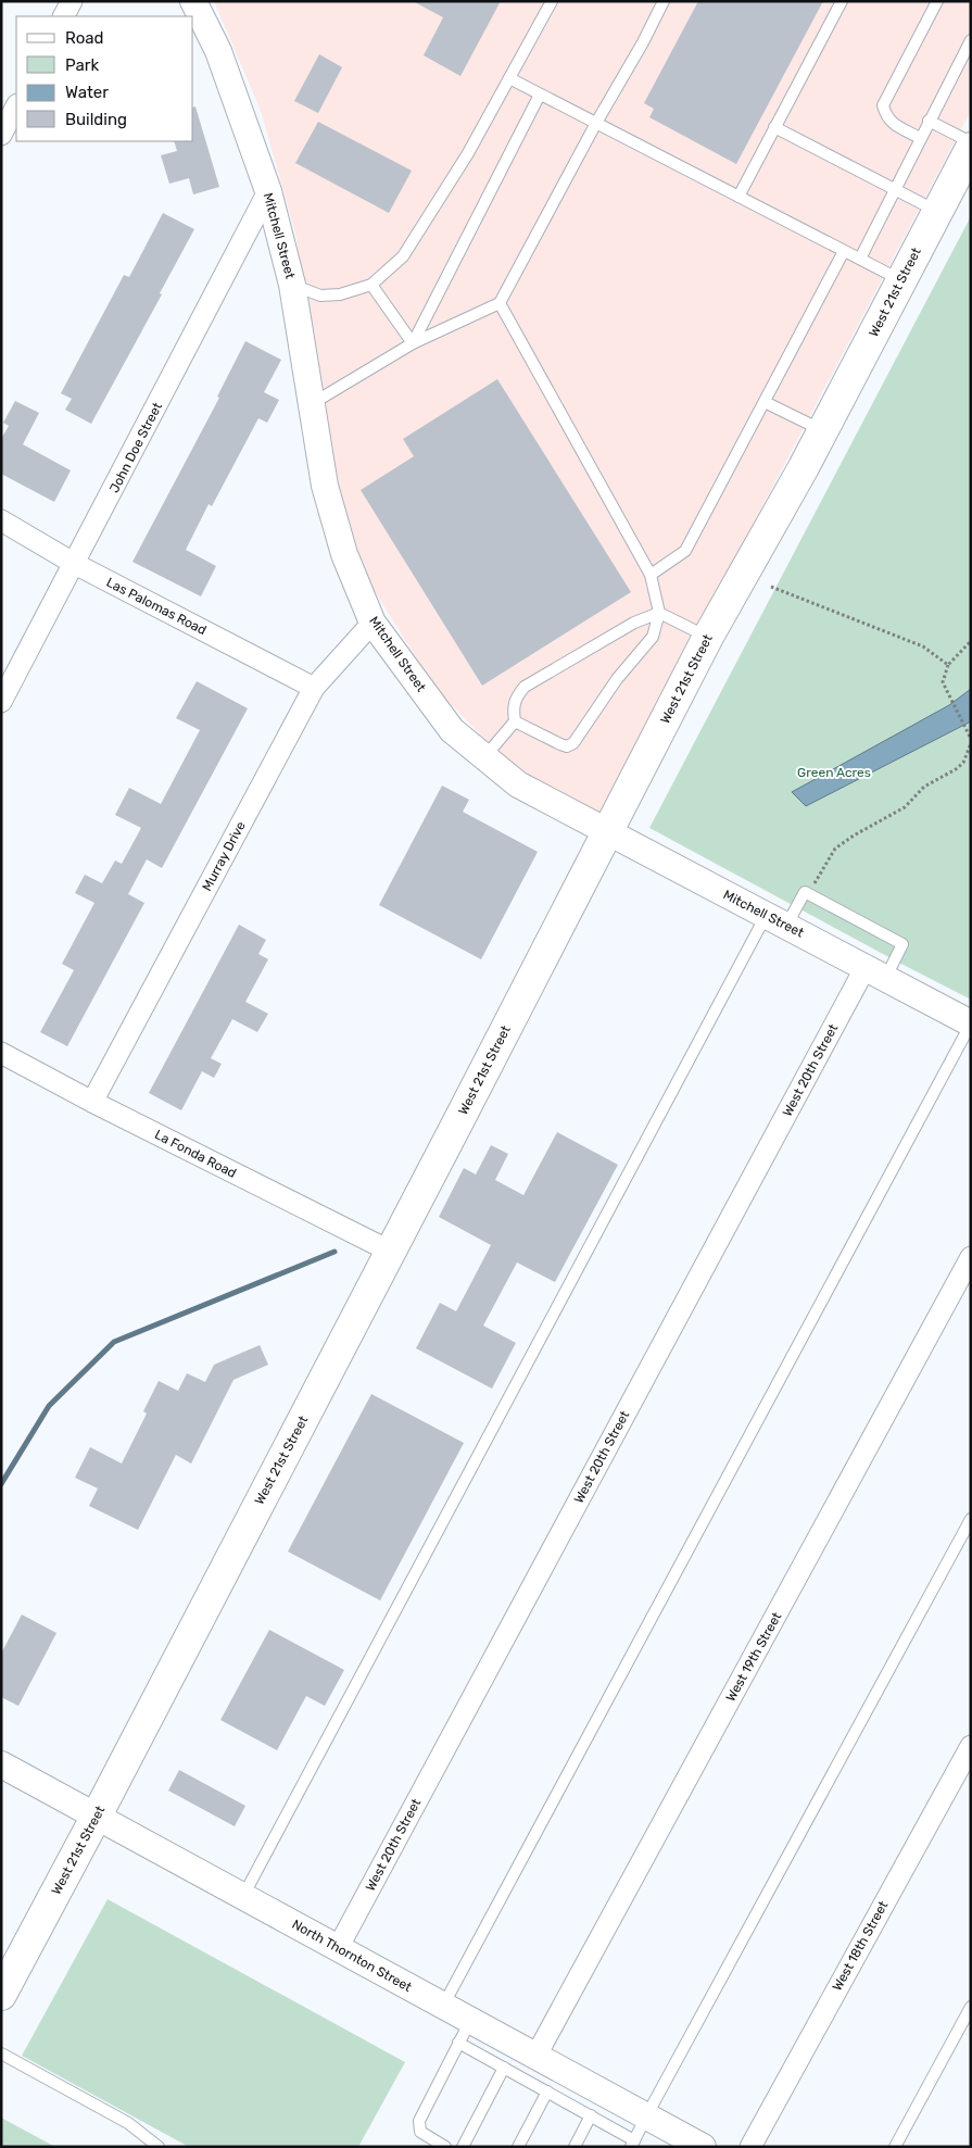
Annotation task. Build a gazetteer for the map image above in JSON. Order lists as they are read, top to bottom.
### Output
{
  "streets": {
    "main road": ["West 21st Street"],
    "street": [
      "Mitchell Street",
      "John Doe Street",
      "Las Palomas Road",
      "Murray Drive",
      "West 20th Street",
      "La Fonda Road",
      "West 19th Street",
      "West 18th Street",
      "North Thornton Street"
    ]
  },
  "crossings": [
    ["Mitchell Street", "West 21st Street"],
    ["Mitchell Street", "John Doe Street"],
    ["Mitchell Street", "Murray Drive"],
    ["Mitchell Street", "West 20th Street"],
    ["West 21st Street", "La Fonda Road"],
    ["West 21st Street", "North Thornton Street"],
    ["John Doe Street", "Las Palomas Road"],
    ["Las Palomas Road", "Murray Drive"],
    ["Murray Drive", "La Fonda Road"],
    ["West 20th Street", "North Thornton Street"],
    ["West 19th Street", "North Thornton Street"]
  ],
  "parks": ["Green Acres"],
  "legend": [
    "Road",
    "Park",
    "Water",
    "Building"
  ]
}
